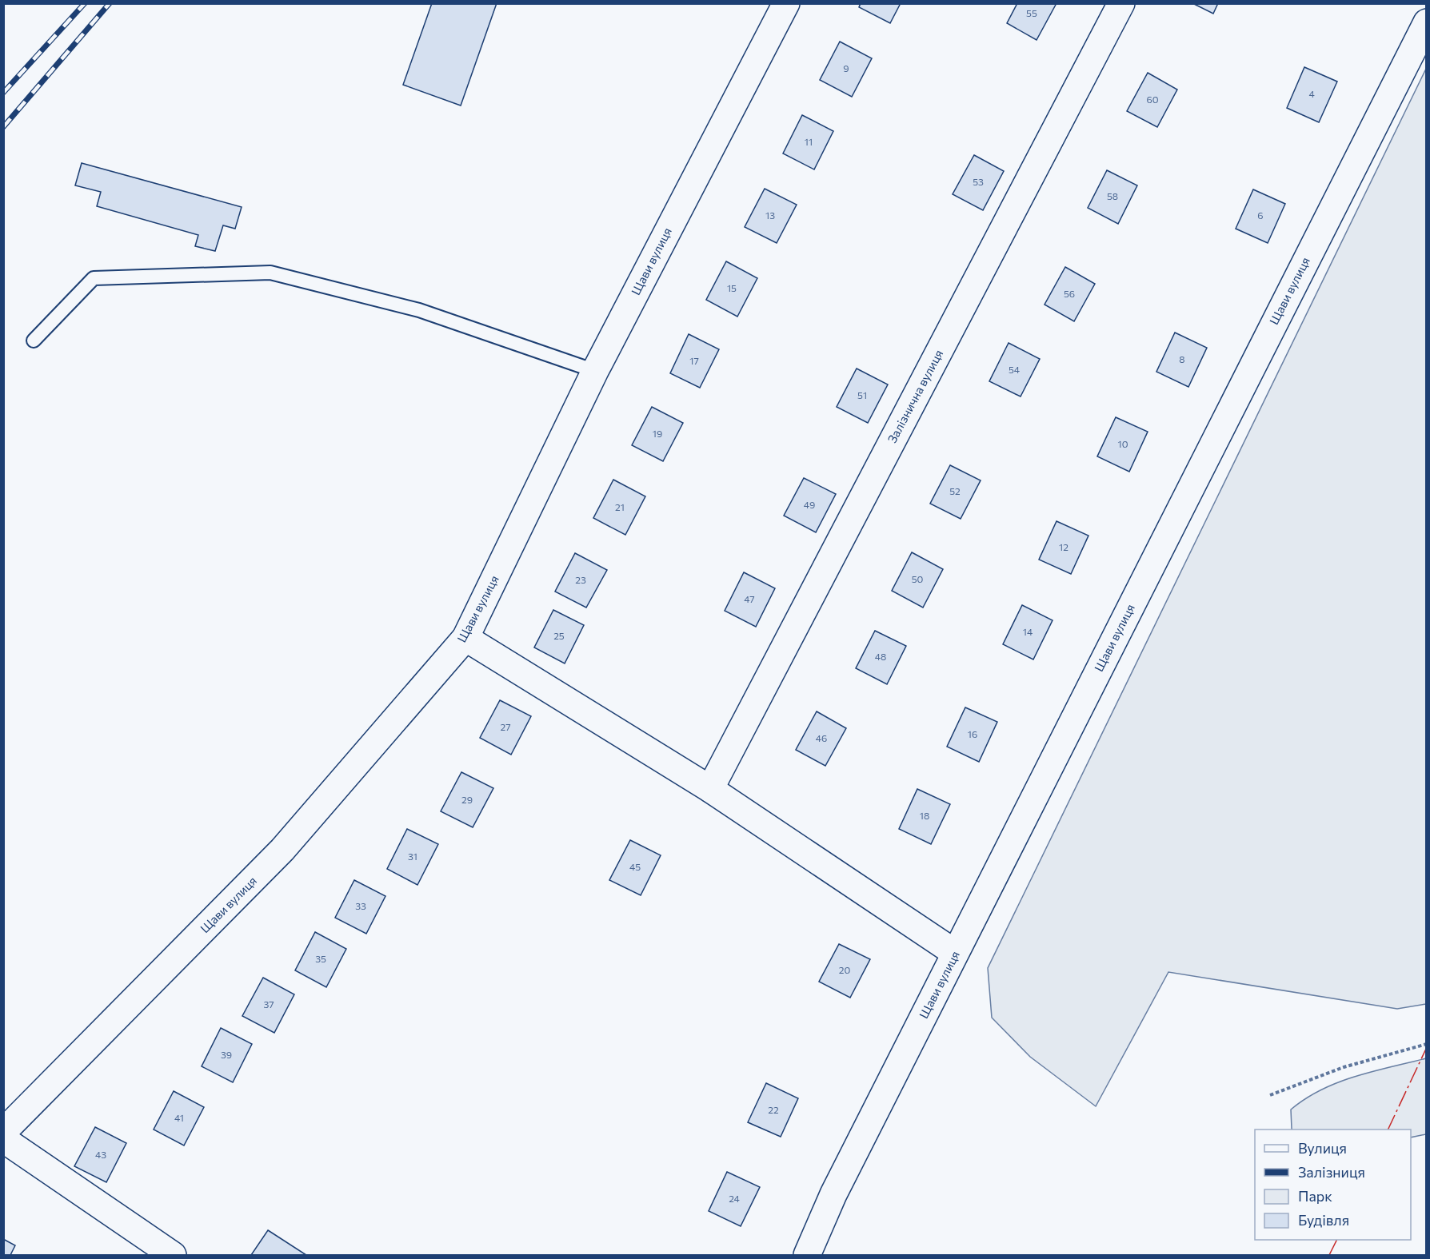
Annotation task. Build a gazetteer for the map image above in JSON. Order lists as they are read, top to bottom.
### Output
{
  "streets": {
    "street": ["Щави вулиця", "Залізнична вулиця"]
  },
  "house_numbers": [
    "55",
    "9",
    "4",
    "60",
    "11",
    "53",
    "58",
    "13",
    "6",
    "15",
    "56",
    "8",
    "17",
    "54",
    "51",
    "19",
    "10",
    "52",
    "49",
    "21",
    "12",
    "50",
    "23",
    "47",
    "14",
    "25",
    "48",
    "27",
    "16",
    "46",
    "29",
    "18",
    "31",
    "45",
    "33",
    "35",
    "20",
    "37",
    "39",
    "22",
    "41",
    "43",
    "24"
  ],
  "legend": [
    "Вулиця",
    "Залізниця",
    "Парк",
    "Будівля"
  ]
}
